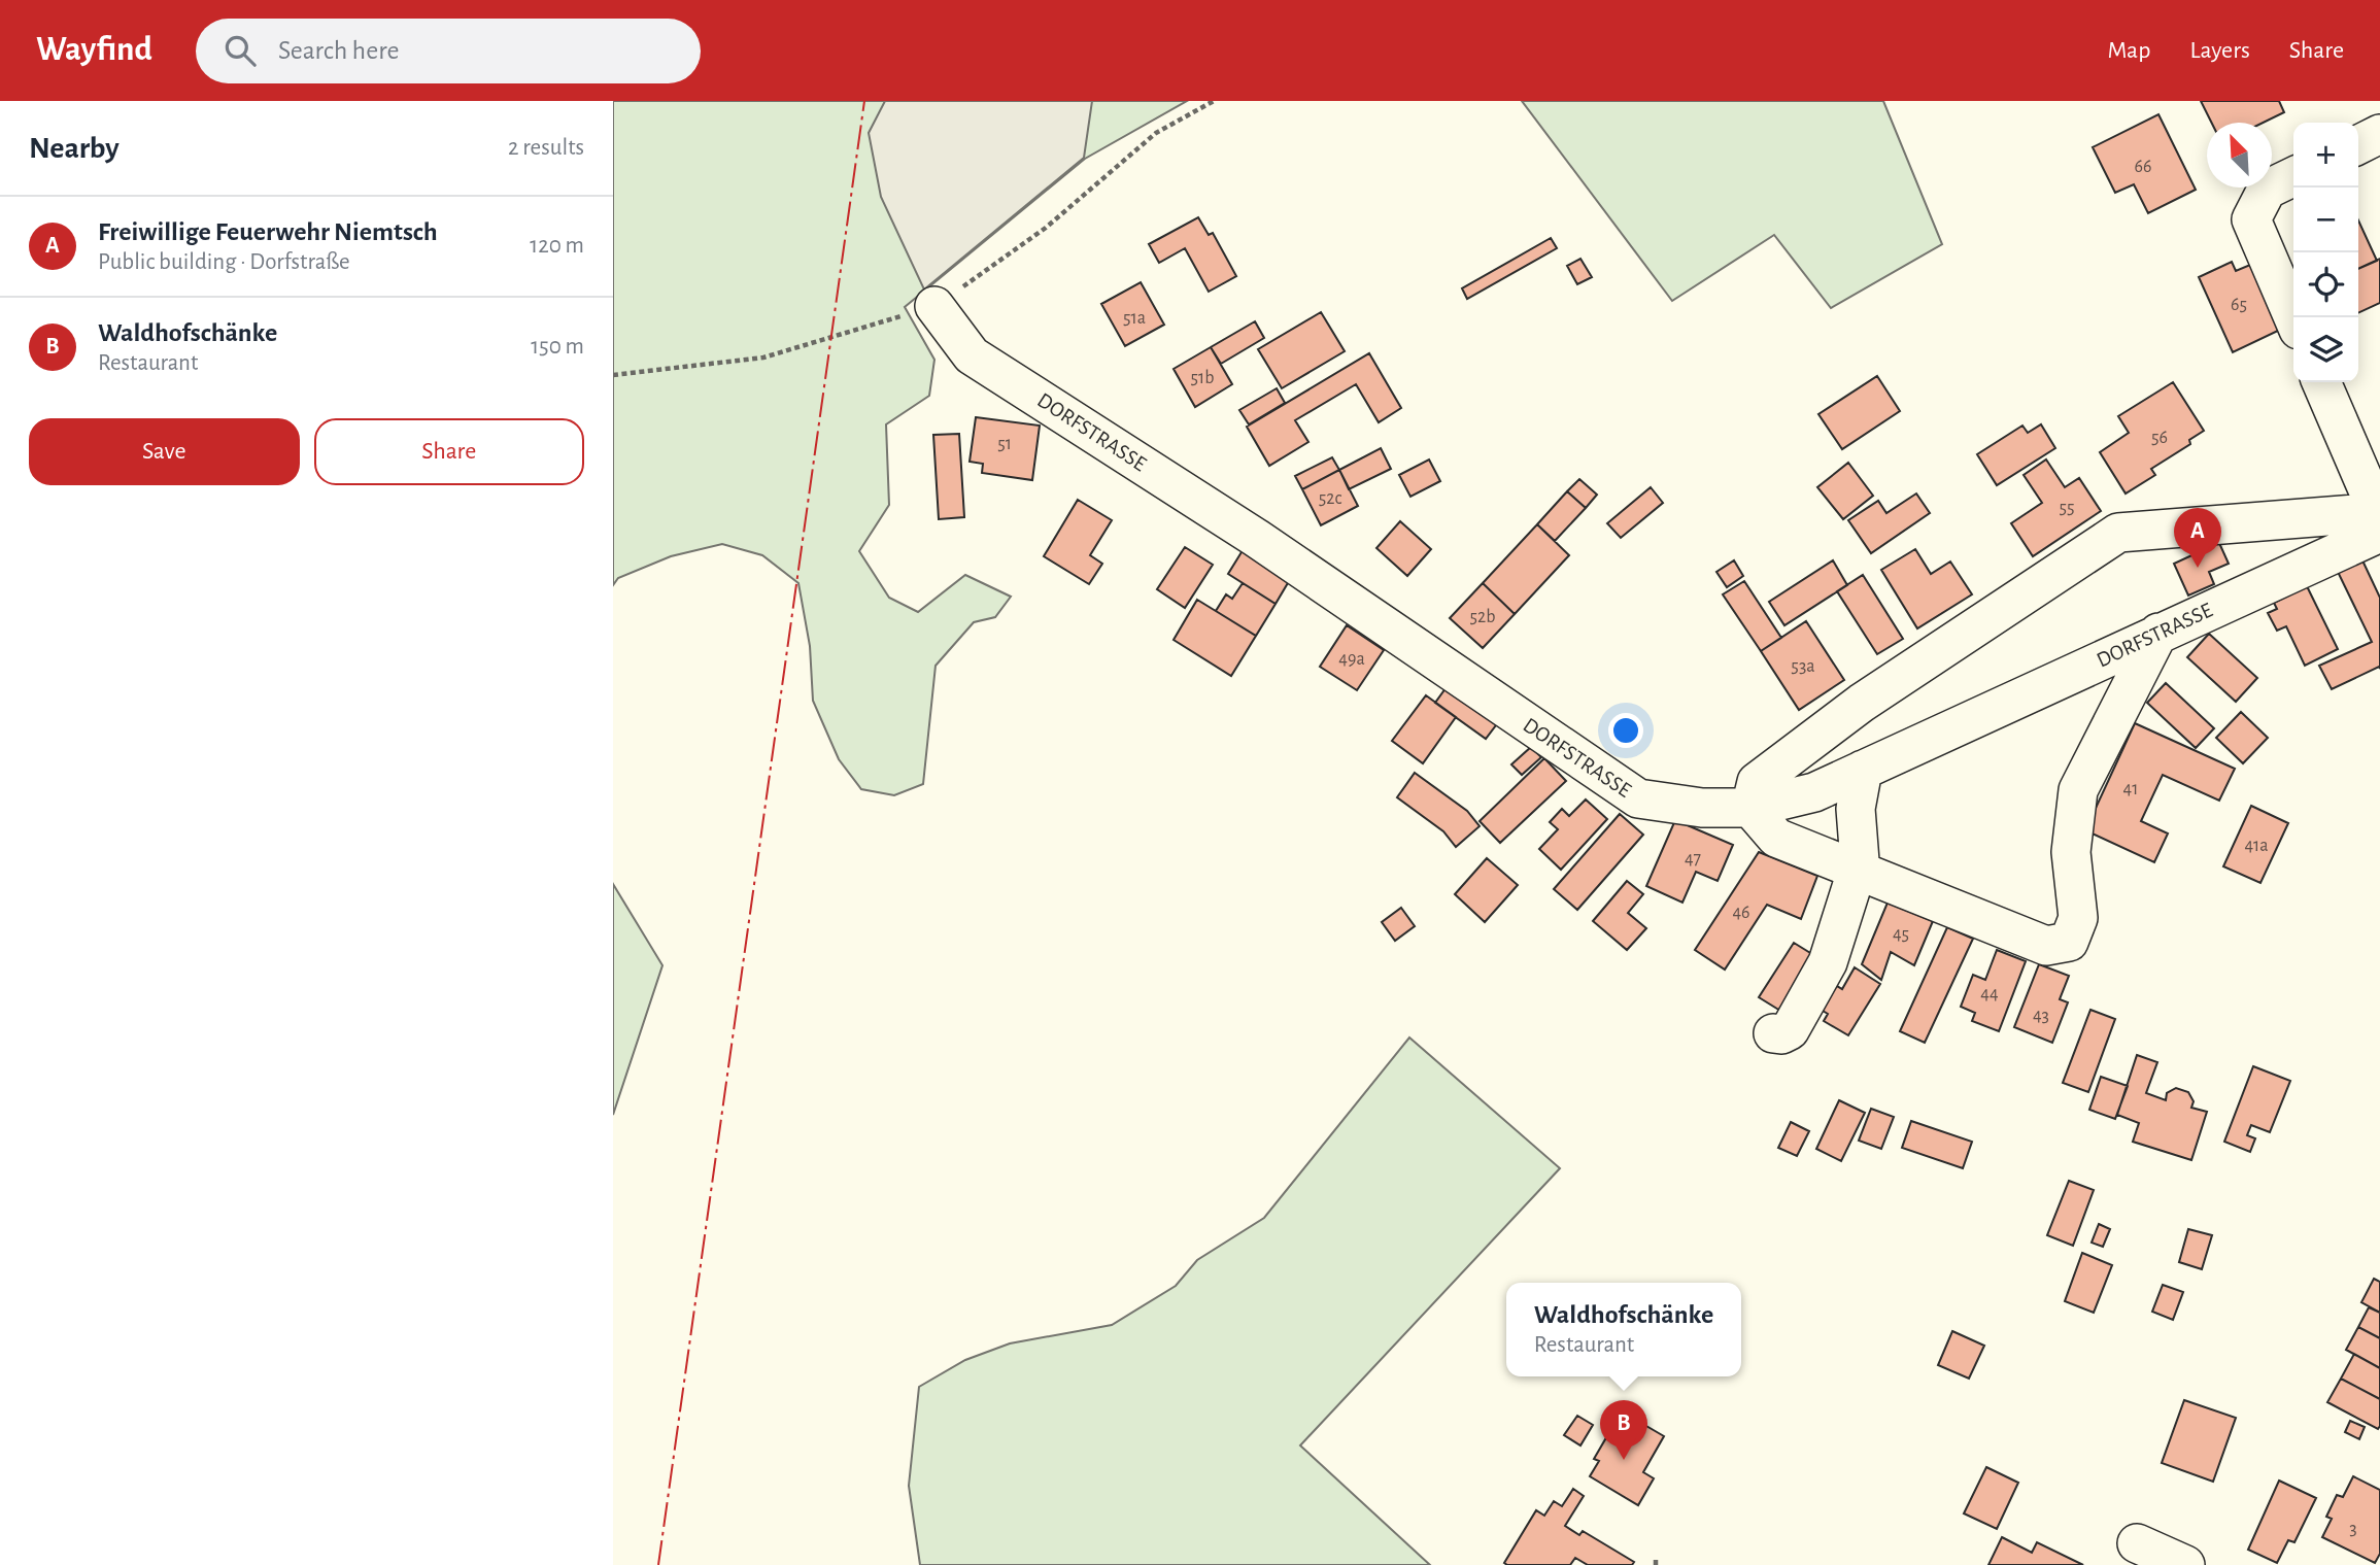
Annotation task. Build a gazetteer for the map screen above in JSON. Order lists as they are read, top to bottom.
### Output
{
  "streets": {
    "street": ["DORFSTRASSE"]
  },
  "house_numbers": [
    "66",
    "65",
    "51a",
    "51b",
    "56",
    "51",
    "52c",
    "55",
    "52b",
    "49a",
    "53a",
    "41",
    "41a",
    "47",
    "46",
    "45",
    "44",
    "43",
    "3"
  ],
  "north": "top left",
  "page": {
    "header": "Wayfind",
    "search": "Search here",
    "nav": ["Map", "Layers", "Share"],
    "heading": ["Nearby", "2 results"],
    "map_buttons": ["+", "−"],
    "list": [
      {
        "mark": "A",
        "name": "Freiwillige Feuerwehr Niemtsch",
        "note": "Public building · Dorfstraße",
        "value": "120 m"
      },
      {
        "mark": "B",
        "name": "Waldhofschänke",
        "note": "Restaurant",
        "value": "150 m"
      }
    ],
    "buttons": ["Save", "Share"],
    "pins": ["A", "B"],
    "popup": ["Waldhofschänke", "Restaurant"]
  }
}
